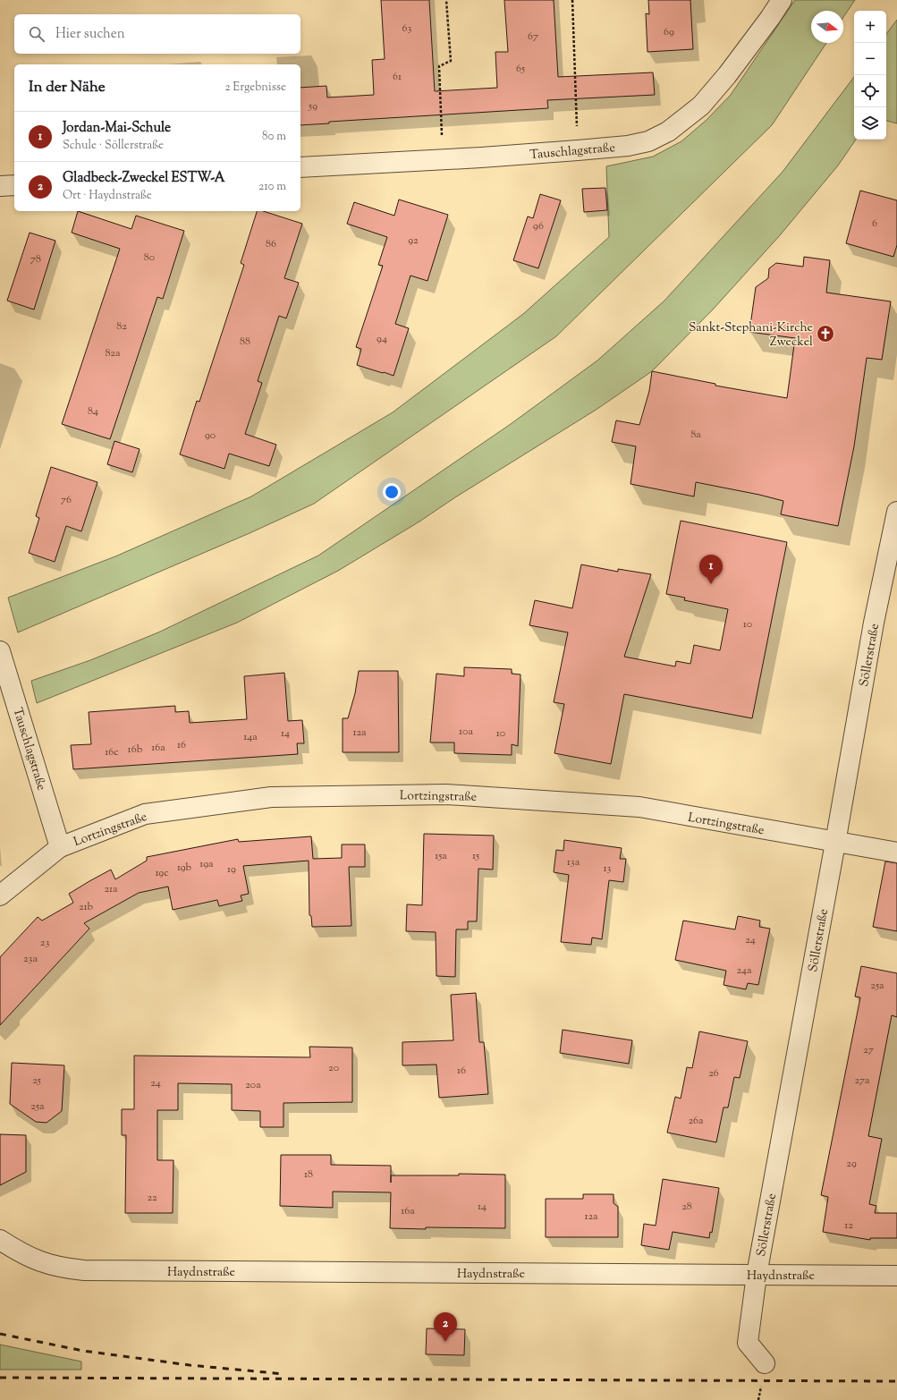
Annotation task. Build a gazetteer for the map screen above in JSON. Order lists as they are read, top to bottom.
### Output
{
  "streets": {
    "street": [
      "Tauschlagstraße",
      "Söllerstraße",
      "Lortzingstraße",
      "Haydnstraße"
    ]
  },
  "crossings": [
    ["Tauschlagstraße", "Lortzingstraße"],
    ["Söllerstraße", "Lortzingstraße"],
    ["Söllerstraße", "Haydnstraße"]
  ],
  "places": {
    "church": ["Sankt-Stephani-Kirche Zweckel"]
  },
  "house_numbers": [
    "63",
    "69",
    "67",
    "65",
    "61",
    "59",
    "6",
    "96",
    "92",
    "86",
    "80",
    "78",
    "82",
    "94",
    "88",
    "82a",
    "84",
    "8a",
    "90",
    "76",
    "10",
    "10a",
    "12a",
    "14",
    "10",
    "14a",
    "16",
    "16a",
    "16b",
    "16c",
    "15a",
    "15",
    "13a",
    "19a",
    "19b",
    "13",
    "19",
    "19c",
    "21a",
    "21b",
    "24",
    "23",
    "23a",
    "24a",
    "25a",
    "27",
    "20",
    "16",
    "26",
    "25",
    "27a",
    "24",
    "20a",
    "25a",
    "26a",
    "29",
    "18",
    "22",
    "14",
    "28",
    "16a",
    "12a",
    "12"
  ],
  "north": "right",
  "page": {
    "map_buttons": ["+", "−"],
    "search": "Hier suchen",
    "heading": ["In der Nähe", "2 Ergebnisse"],
    "list": [
      {
        "mark": "1",
        "name": "Jordan-Mai-Schule",
        "note": "Schule · Söllerstraße",
        "value": "80 m"
      },
      {
        "mark": "2",
        "name": "Gladbeck-Zweckel ESTW-A",
        "note": "Ort · Haydnstraße",
        "value": "210 m"
      }
    ],
    "pins": ["1", "2"]
  }
}
